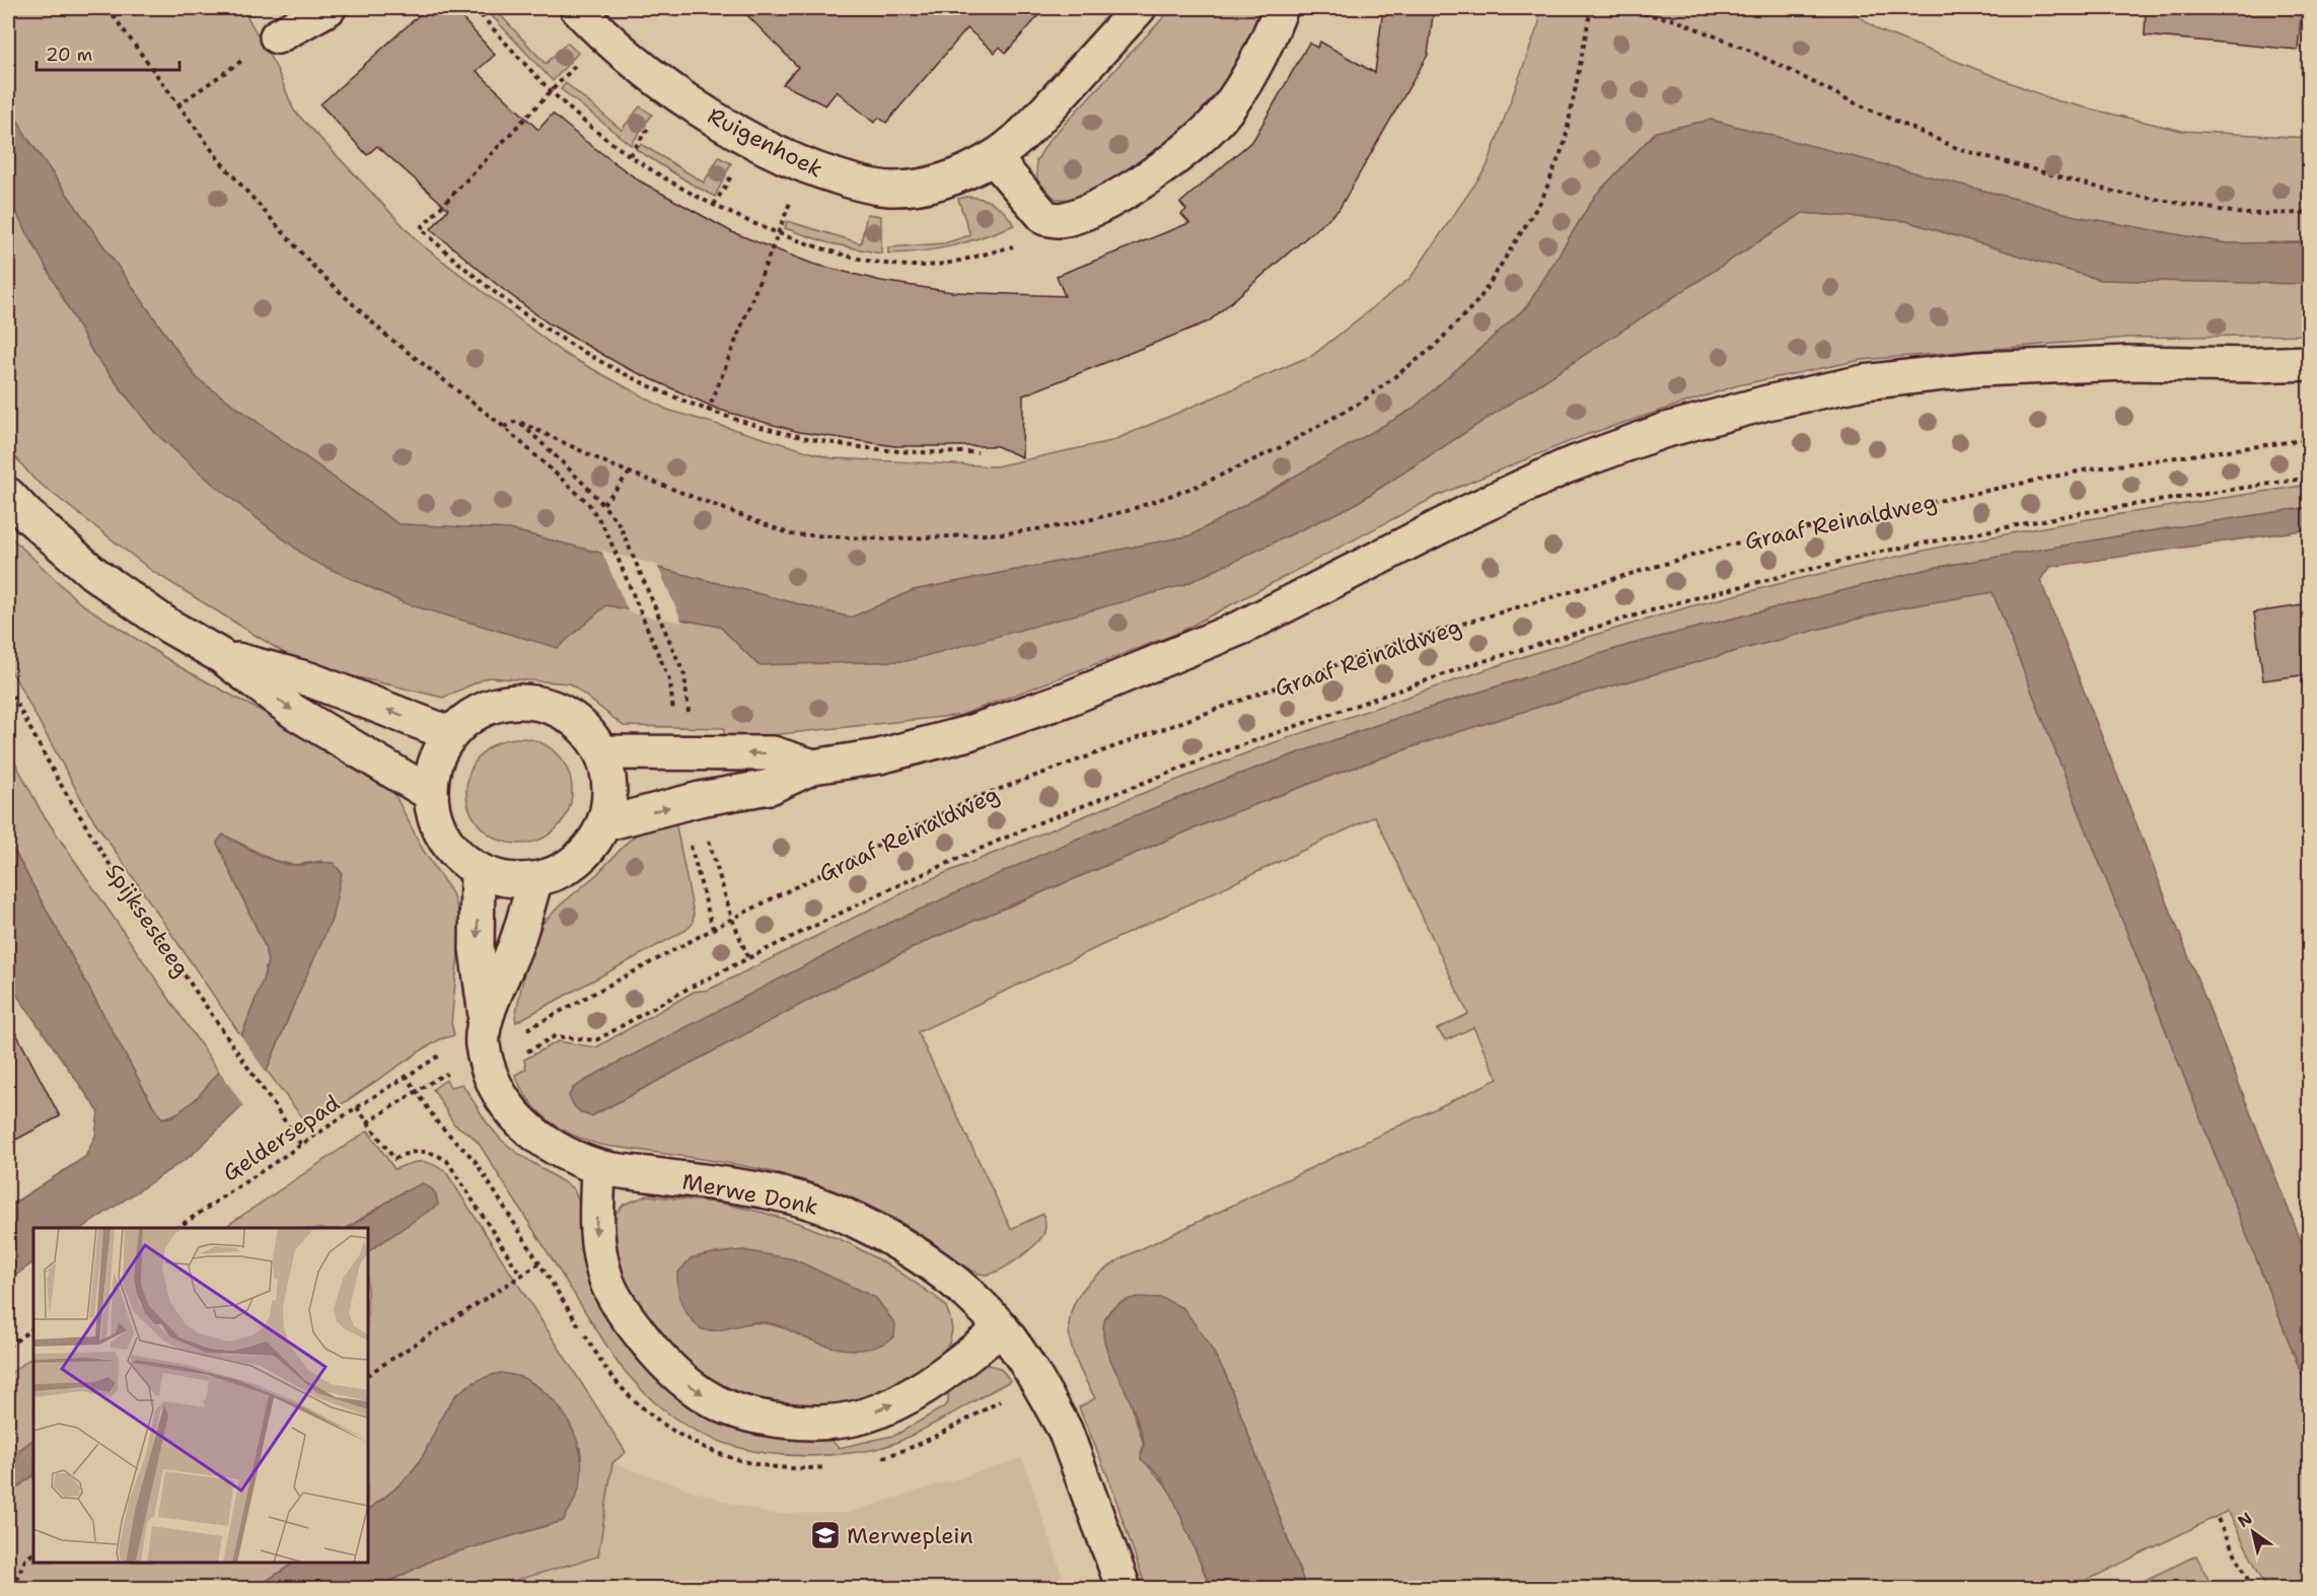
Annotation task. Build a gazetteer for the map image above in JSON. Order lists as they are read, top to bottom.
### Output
{
  "streets": {
    "main road": ["Ruigenhoek", "Merwe Donk"],
    "path": ["Graaf Reinaldweg", "Spijksesteeg", "Geldersepad"]
  },
  "crossings": [
    ["Graaf Reinaldweg", "Merwe Donk"],
    ["Spijksesteeg", "Geldersepad"]
  ],
  "places": {
    "school or university": ["Merweplein"]
  },
  "scale_bar": "20 m",
  "north": "top left"
}
